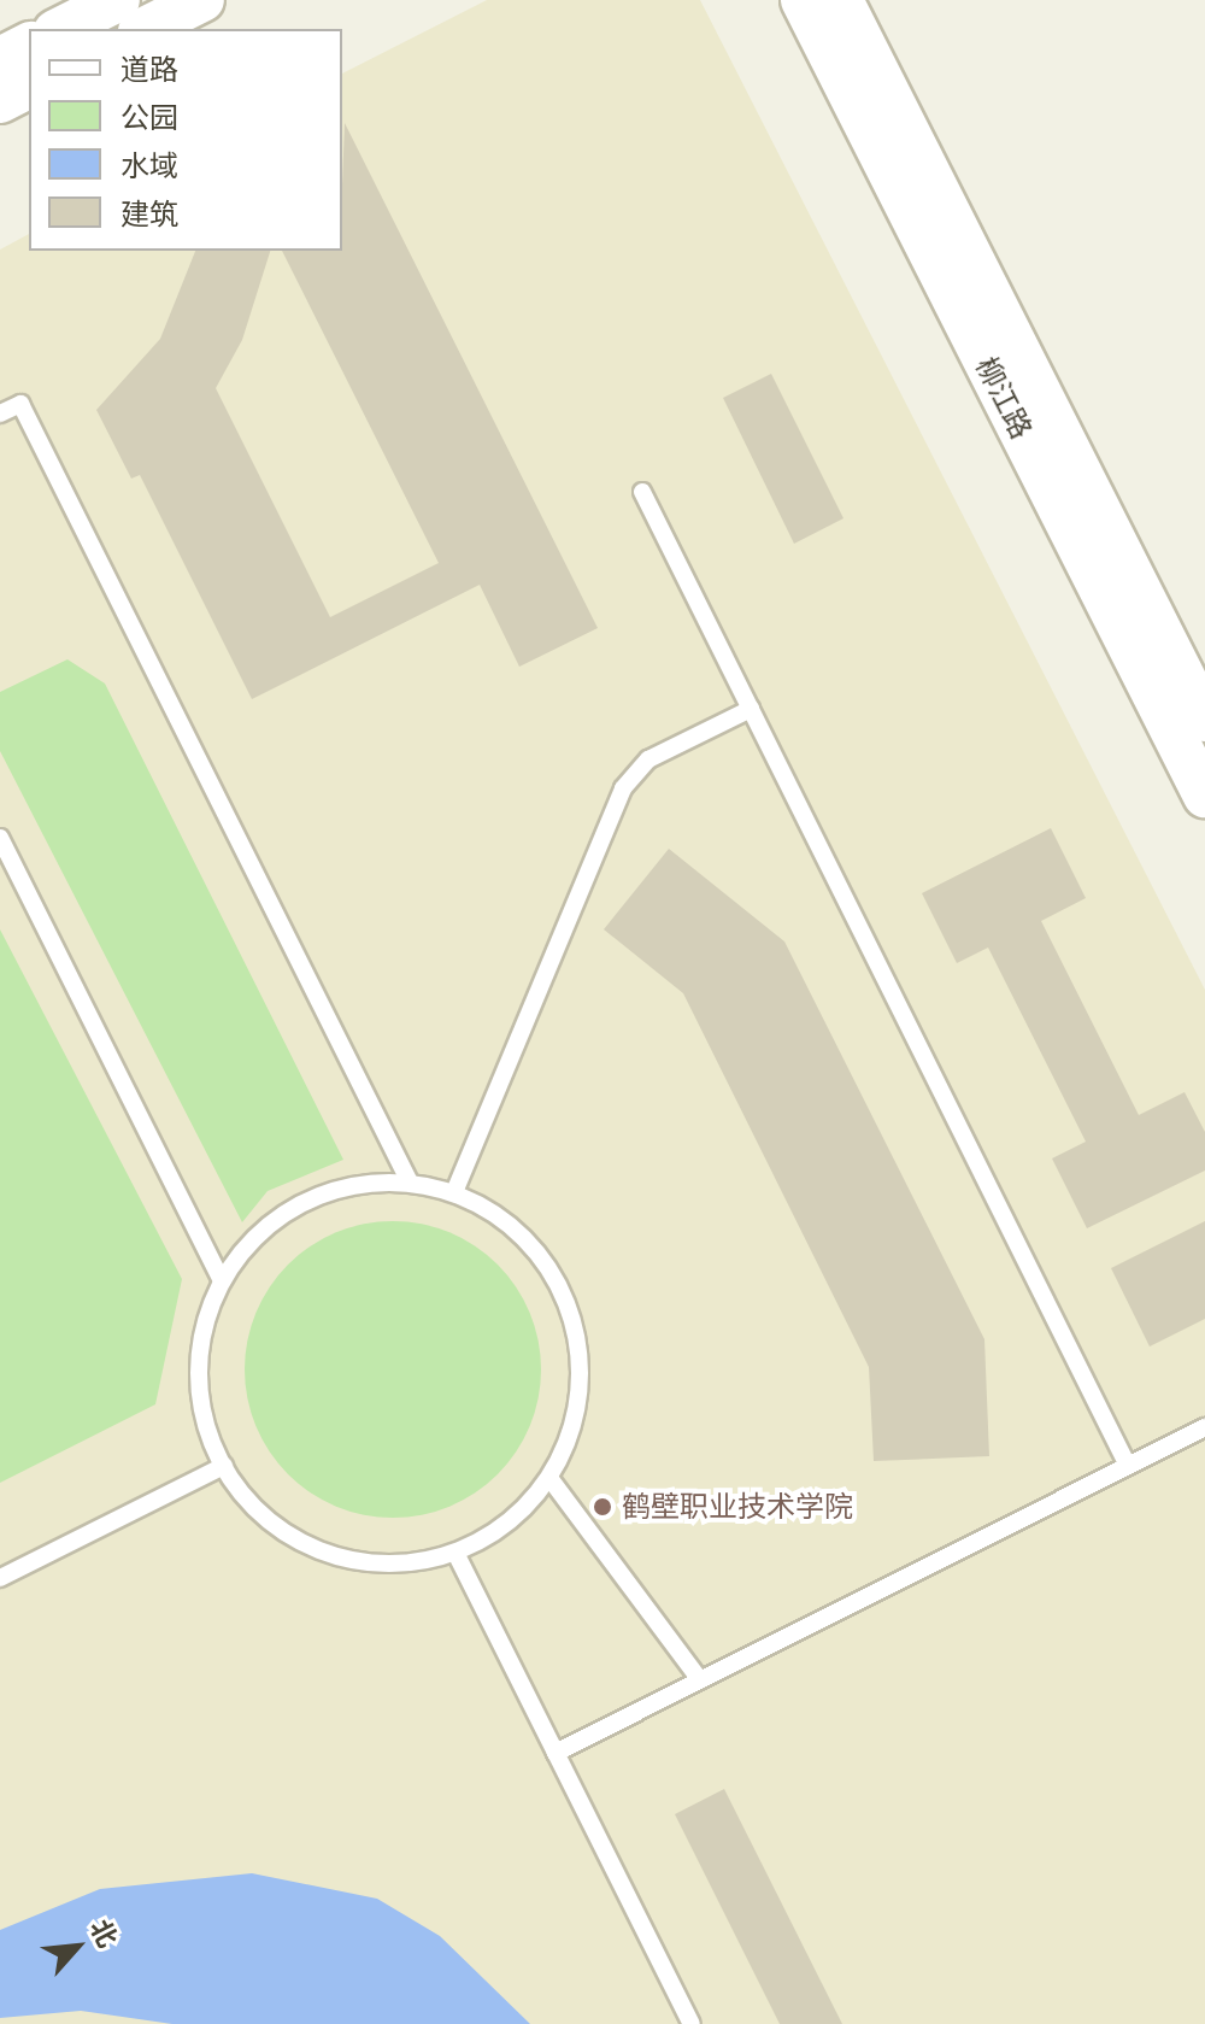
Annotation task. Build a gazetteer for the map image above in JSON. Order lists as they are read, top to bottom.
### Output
{
  "streets": {
    "street": ["柳江路"]
  },
  "places": ["鹤壁职业技术学院"],
  "legend": [
    "道路",
    "公园",
    "水域",
    "建筑"
  ],
  "north": "top right"
}
